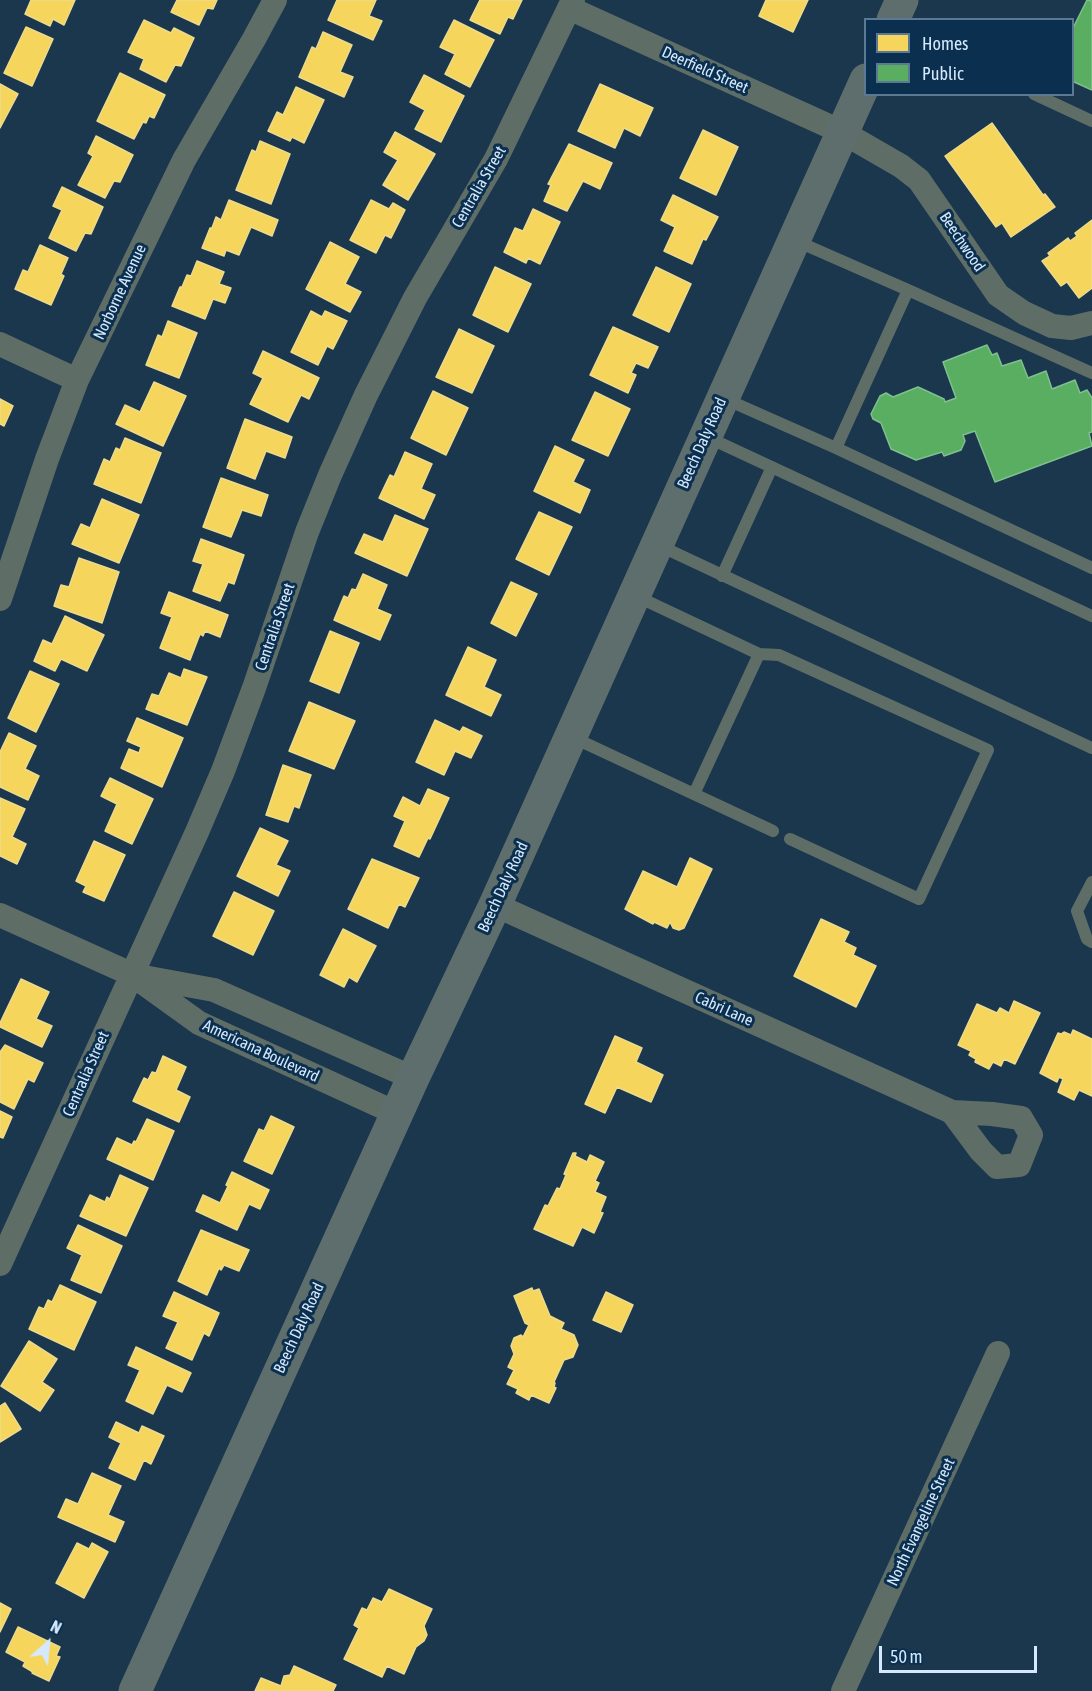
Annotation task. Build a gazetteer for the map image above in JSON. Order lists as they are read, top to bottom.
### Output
{
  "streets": {
    "main road": ["Beech Daly Road"],
    "street": [
      "Deerfield Street",
      "Centralia Street",
      "Beechwood",
      "Norborne Avenue",
      "Cabri Lane",
      "Americana Boulevard",
      "North Evangeline Street"
    ]
  },
  "crossings": [
    ["Deerfield Street", "Centralia Street"],
    ["Deerfield Street", "Beechwood"],
    ["Deerfield Street", "Beech Daly Road"],
    ["Centralia Street", "Americana Boulevard"],
    ["Beechwood", "Beech Daly Road"],
    ["Beech Daly Road", "Cabri Lane"],
    ["Beech Daly Road", "Americana Boulevard"]
  ],
  "legend": ["Homes", "Public"],
  "scale_bar": "50 m",
  "north": "top right"
}
